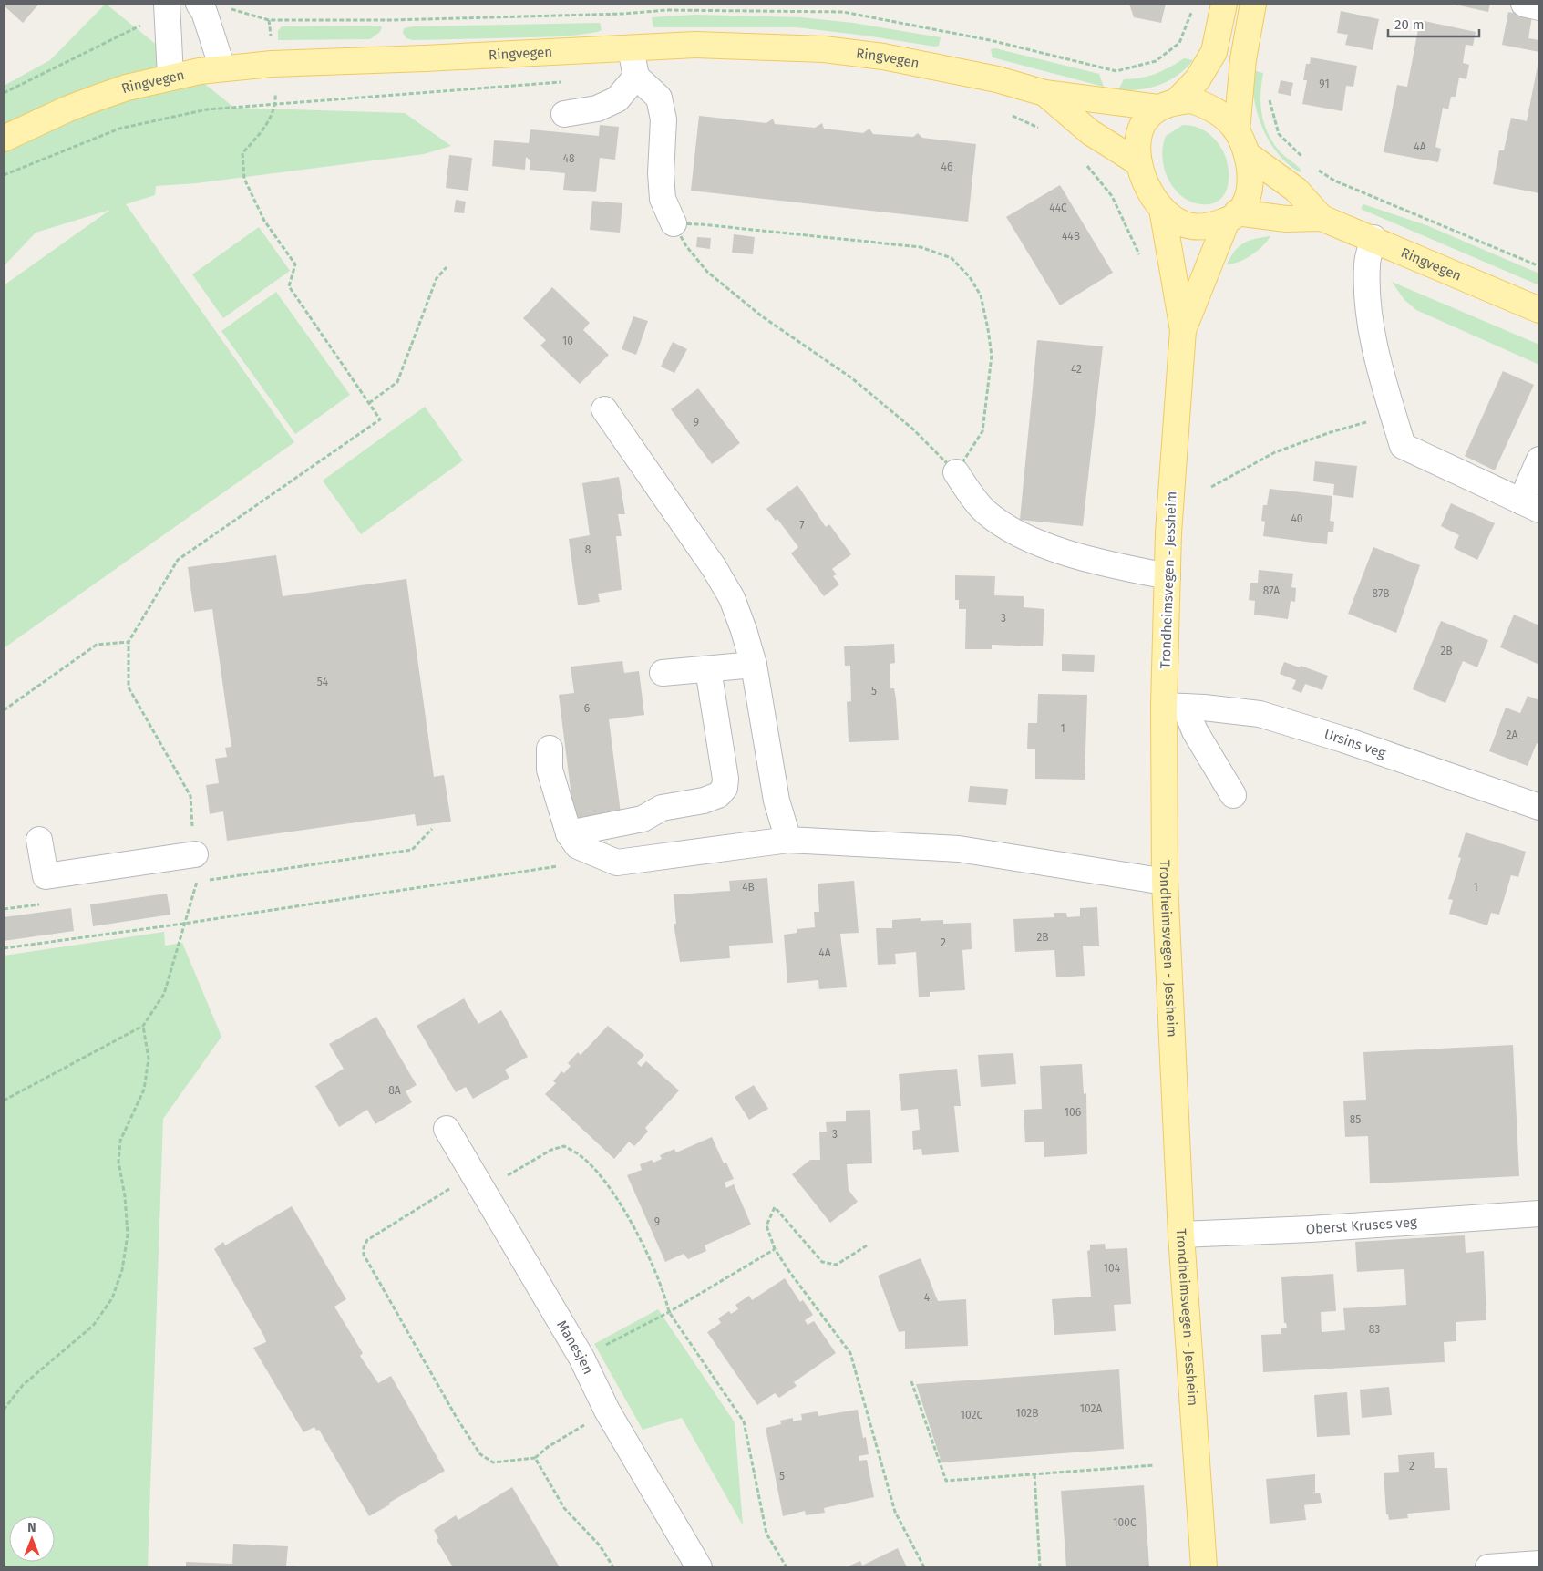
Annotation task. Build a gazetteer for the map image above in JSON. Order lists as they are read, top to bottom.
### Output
{
  "streets": {
    "main road": ["Ringvegen", "Trondheimsvegen - Jessheim"],
    "street": ["Ursins veg", "Oberst Kruses veg", "Manesjen"]
  },
  "crossings": [
    ["Ringvegen", "Trondheimsvegen - Jessheim"],
    ["Trondheimsvegen - Jessheim", "Ursins veg"],
    ["Trondheimsvegen - Jessheim", "Oberst Kruses veg"]
  ],
  "house_numbers": [
    "91",
    "4A",
    "48",
    "46",
    "44C",
    "44B",
    "10",
    "42",
    "9",
    "40",
    "7",
    "8",
    "87A",
    "87B",
    "3",
    "2B",
    "54",
    "5",
    "6",
    "1",
    "2A",
    "4B",
    "1",
    "2B",
    "2",
    "4A",
    "8A",
    "106",
    "85",
    "3",
    "9",
    "104",
    "4",
    "83",
    "102A",
    "102B",
    "102C",
    "2",
    "5",
    "100C"
  ],
  "scale_bar": "20 m",
  "north": "top"
}
